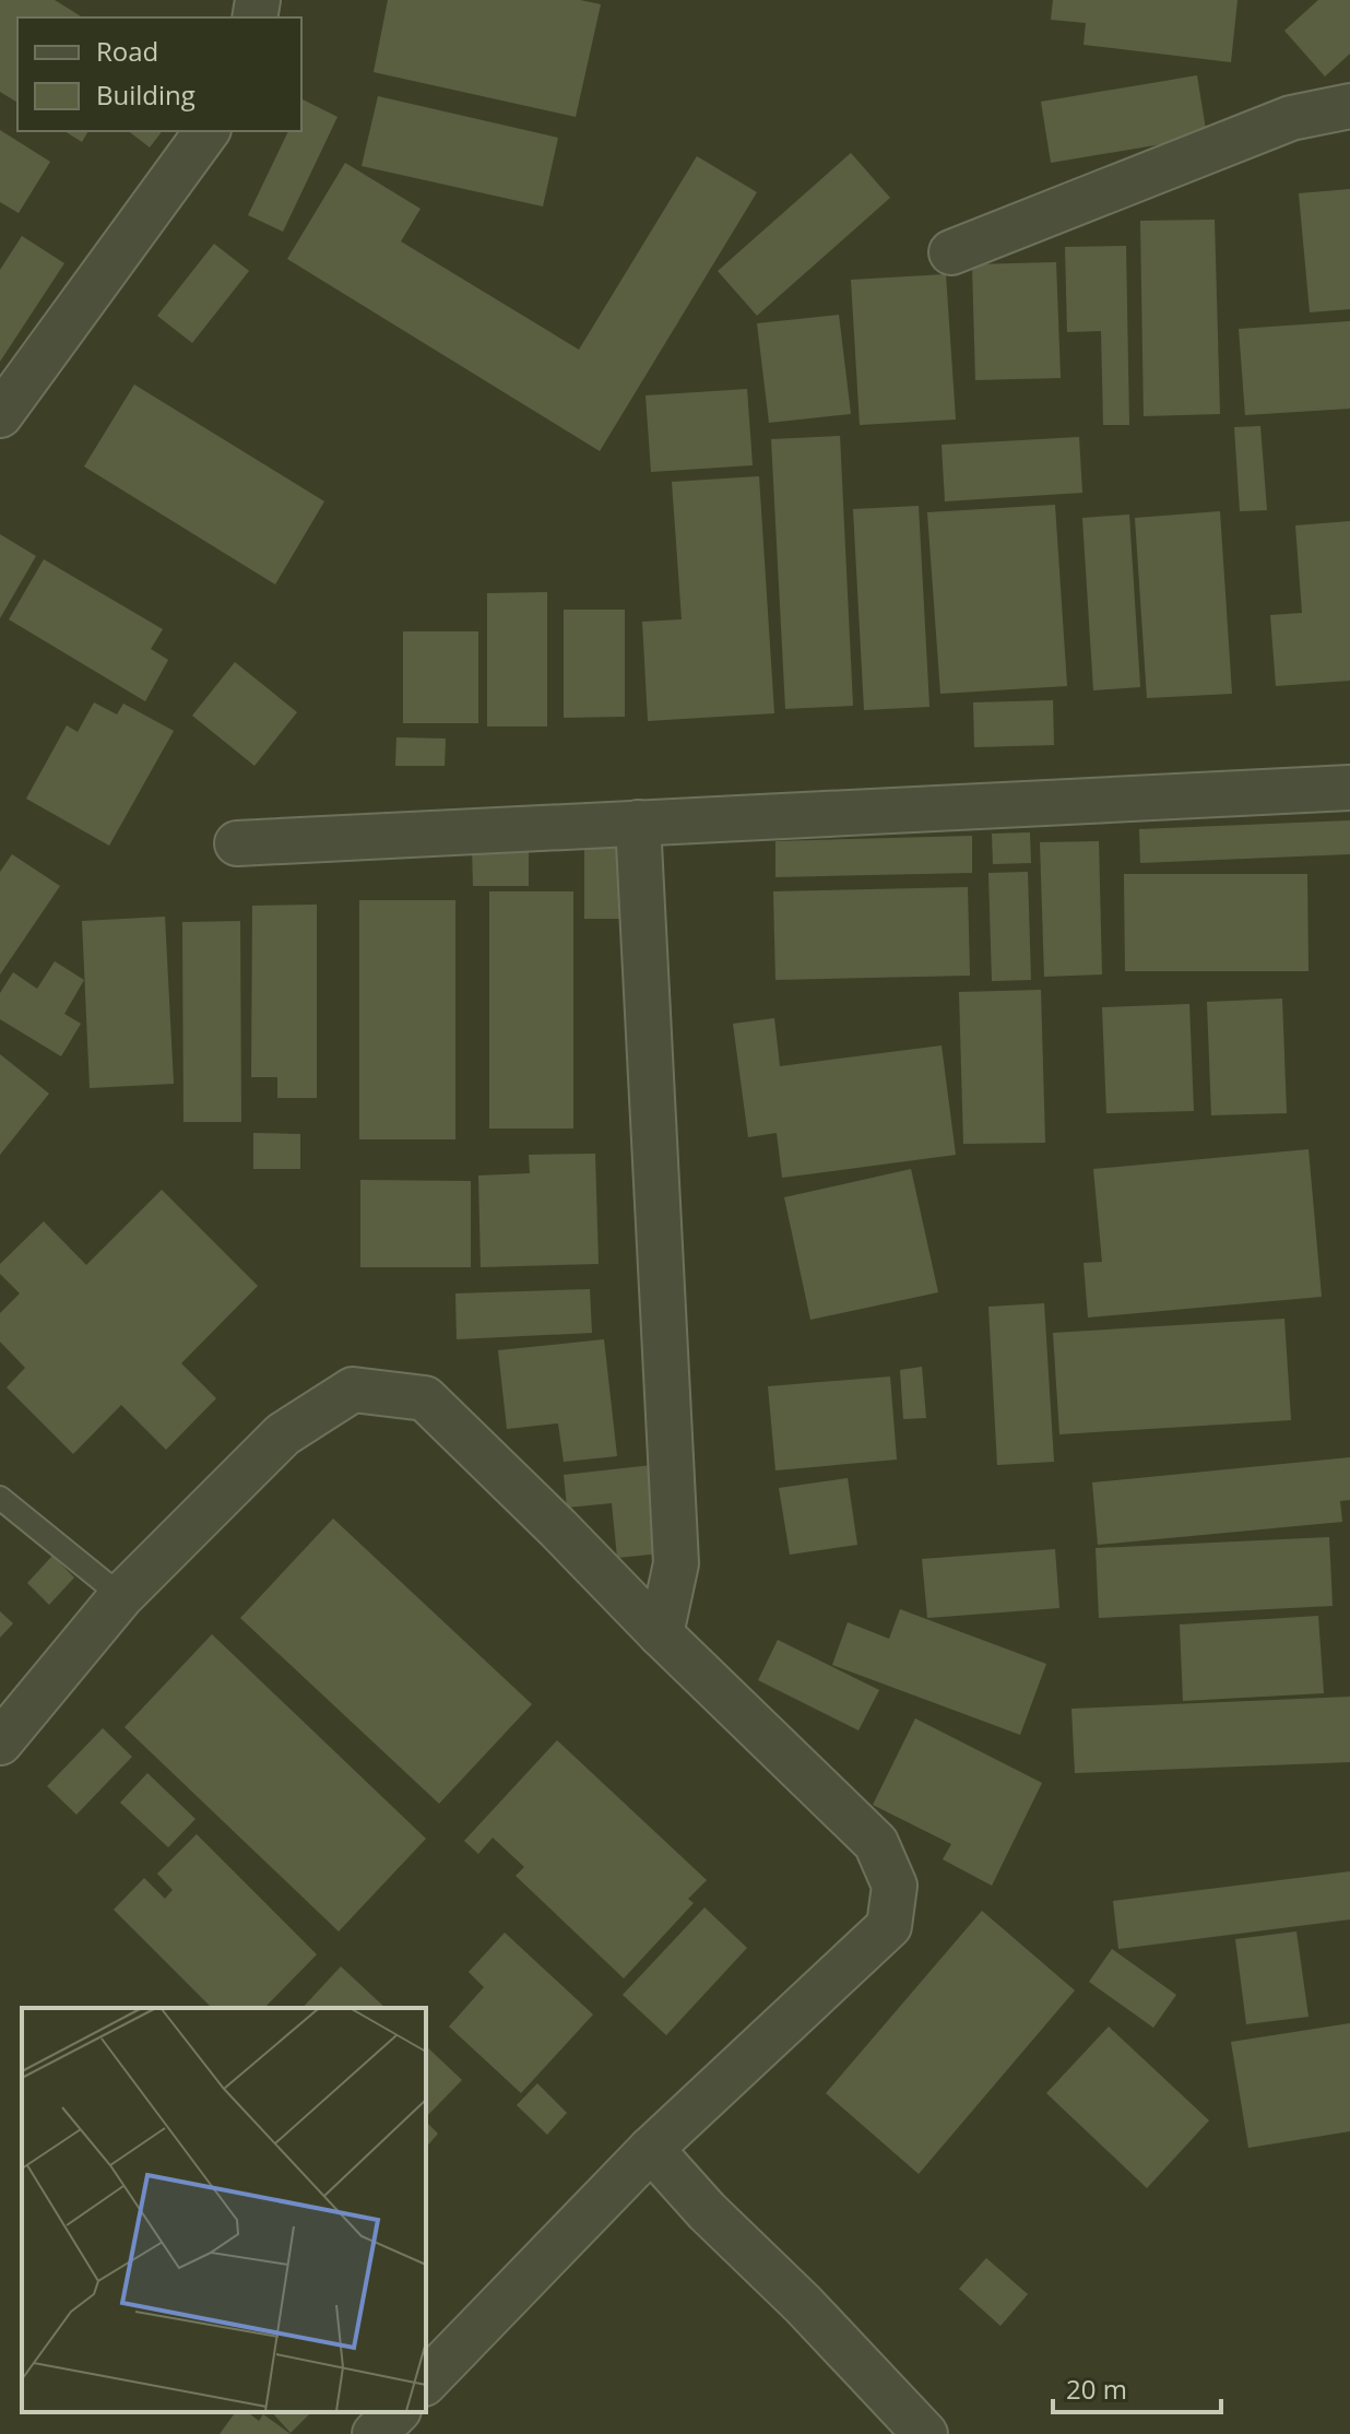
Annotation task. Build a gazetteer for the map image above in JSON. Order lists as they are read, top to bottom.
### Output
{
  "legend": ["Road", "Building"],
  "scale_bar": "20 m"
}
